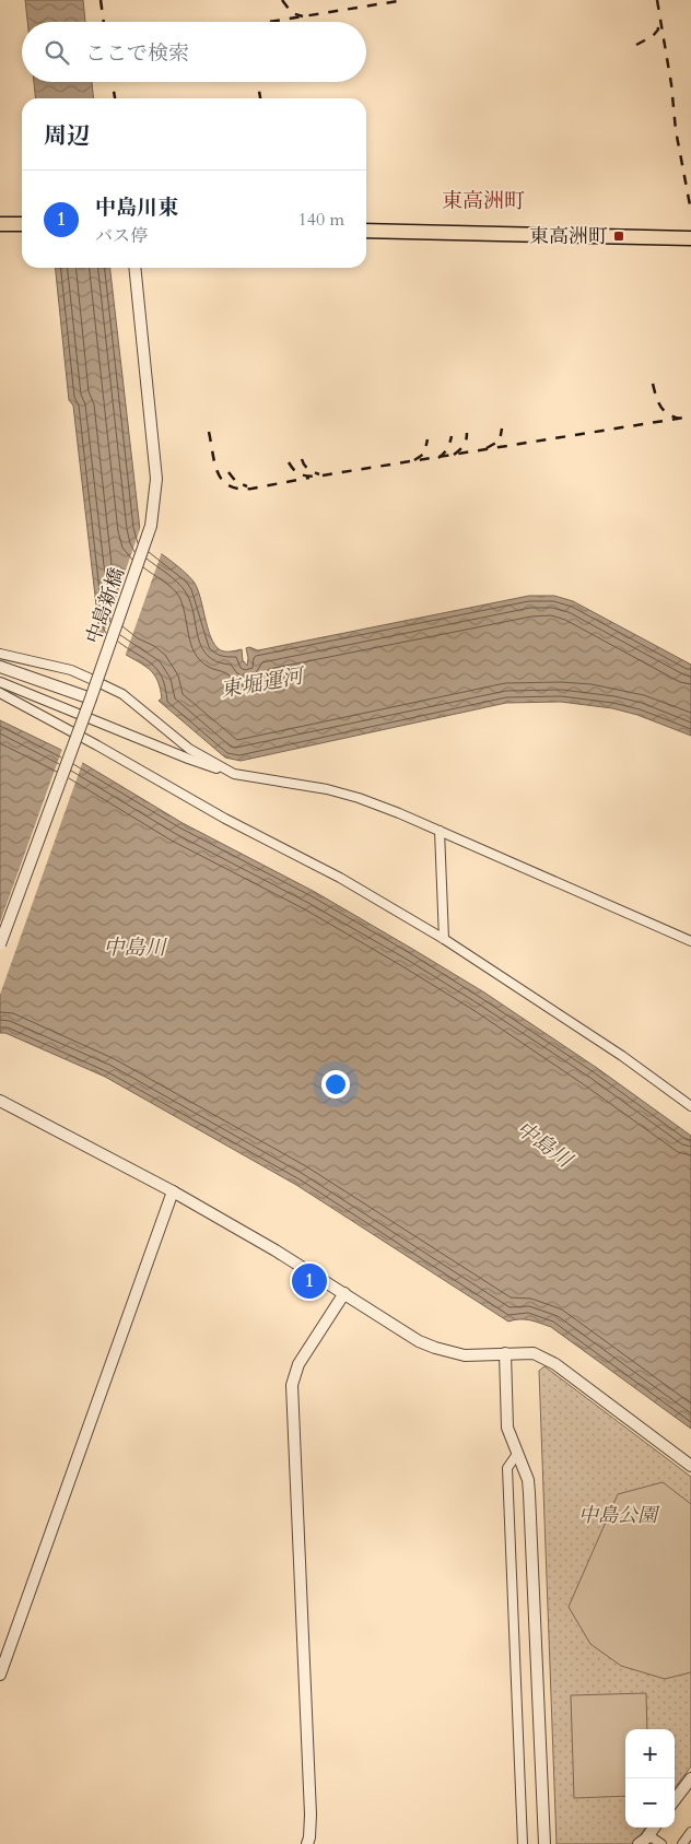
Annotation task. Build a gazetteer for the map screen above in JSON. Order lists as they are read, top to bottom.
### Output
{
  "streets": {
    "street": ["中島新橋"]
  },
  "districts": ["東高洲町"],
  "water": ["東堀運河", "中島川"],
  "parks": ["中島公園"],
  "places": {
    "transit": ["東高洲町"]
  },
  "page": {
    "search": "ここで検索",
    "heading": "周辺",
    "list": [
      {
        "mark": "1",
        "name": "中島川東",
        "note": "バス停",
        "value": "140 m"
      }
    ],
    "pins": "1",
    "map_buttons": ["+", "−"]
  }
}
